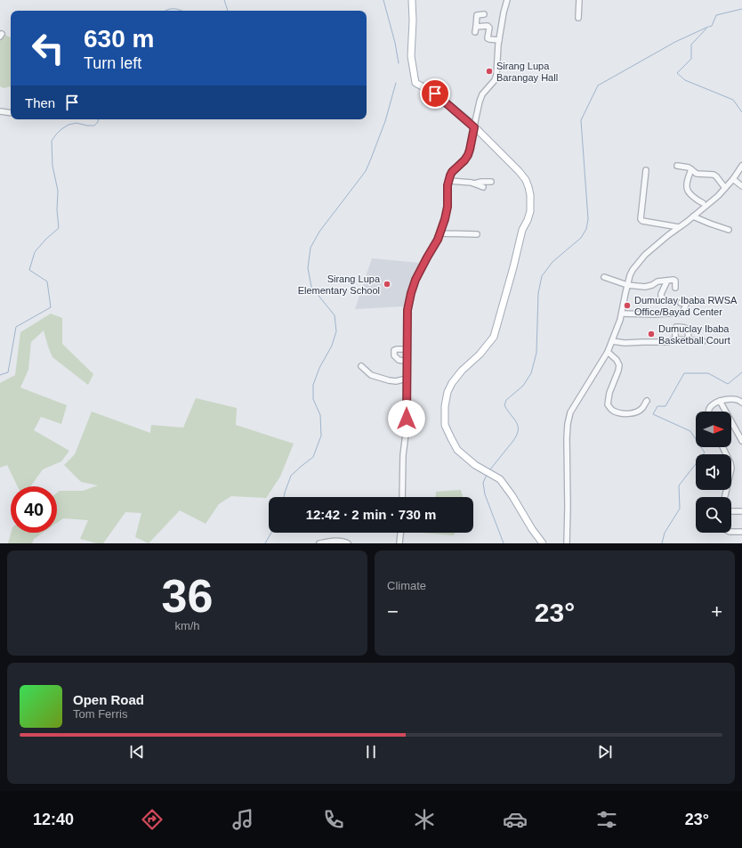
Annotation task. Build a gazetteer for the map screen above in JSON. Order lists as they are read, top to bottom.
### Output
{
  "places": [
    "Sirang Lupa Barangay Hall",
    "Sirang Lupa Elementary School",
    "Dumuclay Ibaba RWSA Office/Bayad Center",
    "Dumuclay Ibaba Basketball Court"
  ],
  "north": "right",
  "page": {
    "turn": ["630 m", "Turn left"],
    "then": "Then",
    "limit": "40",
    "trip": "12:42 · 2 min · 730 m",
    "tile": [
      ["36", "km/h"],
      "Climate"
    ],
    "heat": ["−", "23°", "+"],
    "song": ["Open Road", "Tom Ferris"],
    "tabs": ["12:40", "23°"]
  }
}
